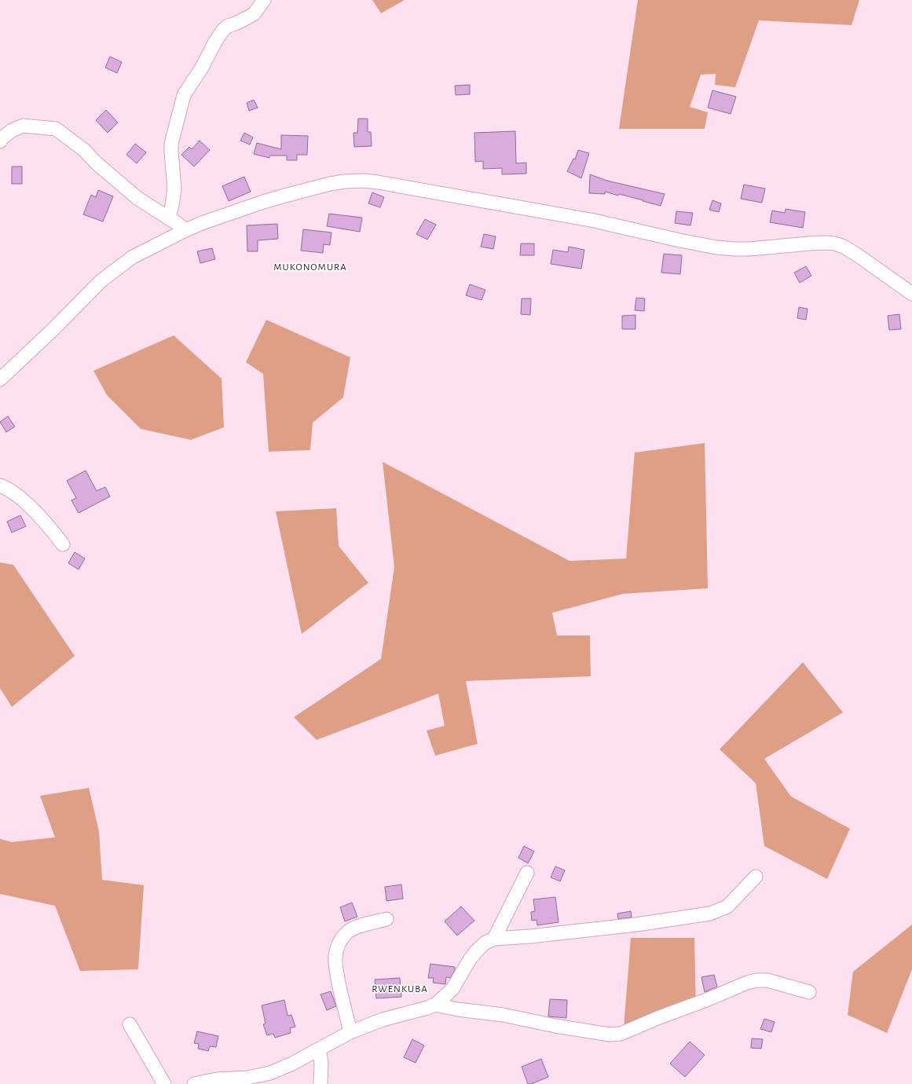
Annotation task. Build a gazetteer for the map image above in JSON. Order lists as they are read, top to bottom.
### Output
{
  "districts": ["MUKONOMURA", "RWENKUBA"]
}
